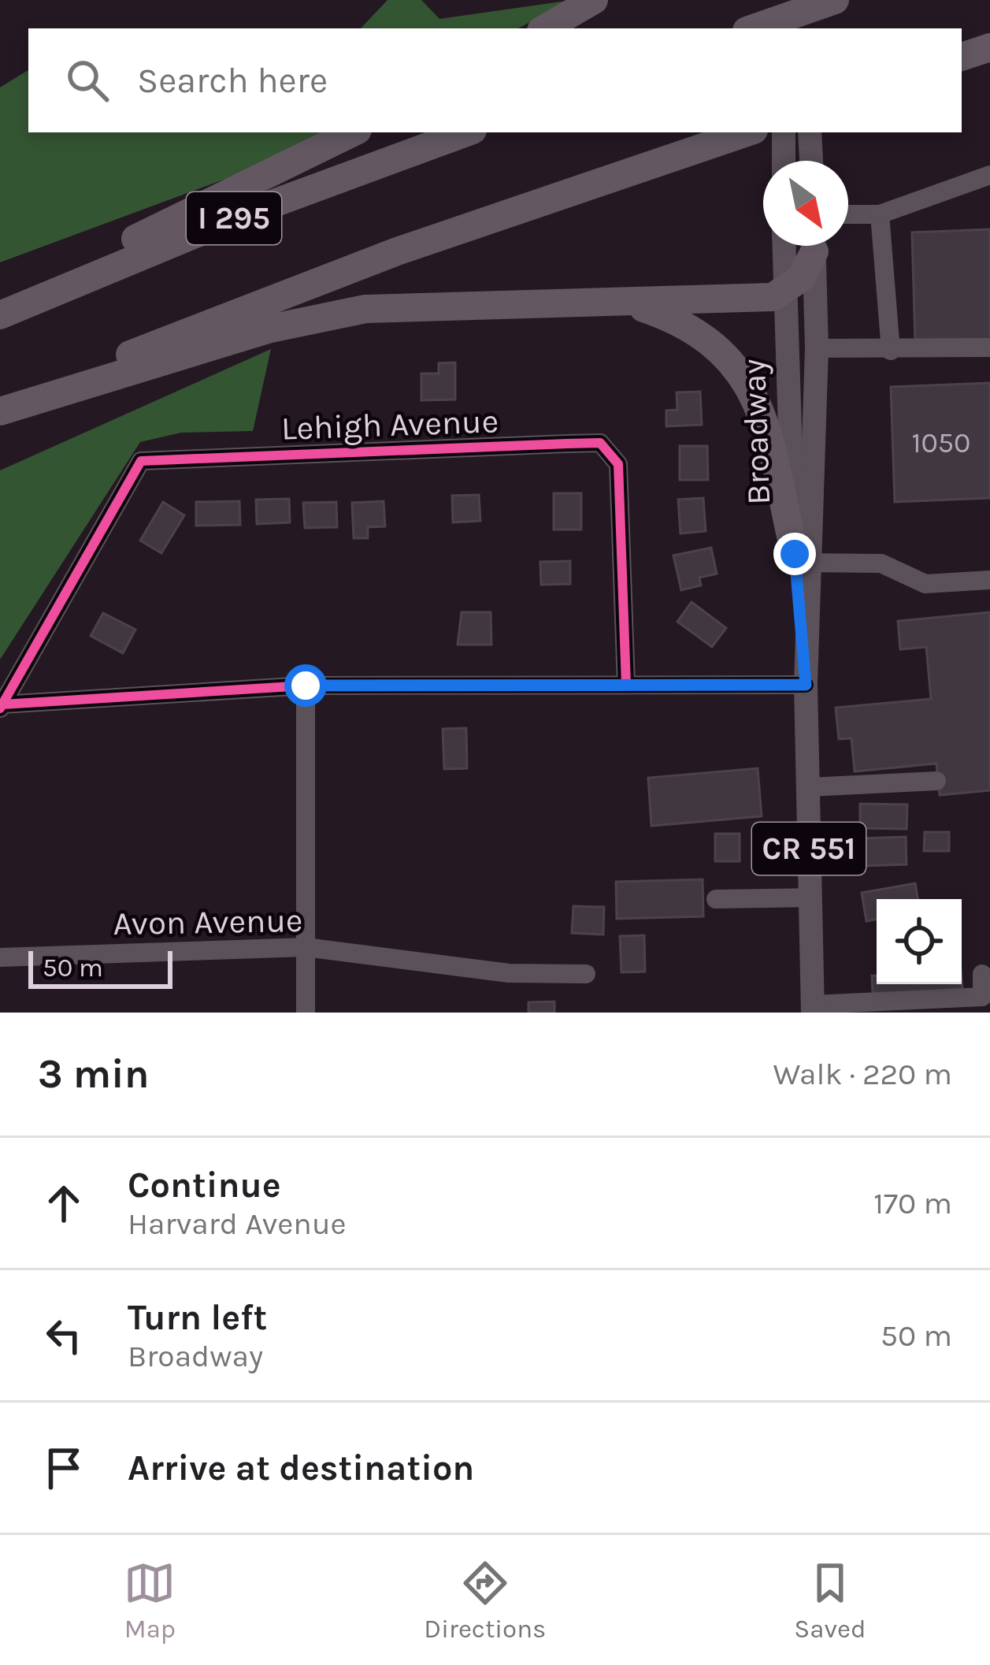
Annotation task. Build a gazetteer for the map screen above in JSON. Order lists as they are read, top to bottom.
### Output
{
  "streets": {
    "highway": ["I 295"],
    "main road": ["Broadway", "CR 551"],
    "street": ["Lehigh Avenue", "Avon Avenue"]
  },
  "house_numbers": ["1050"],
  "scale_bar": "50 m",
  "north": "bottom right",
  "page": {
    "search": "Search here",
    "scale": "50 m",
    "heading": ["3 min", "Walk · 220 m"],
    "list": [
      ["Continue", "Harvard Avenue", "170 m"],
      ["Turn left", "Broadway", "50 m"],
      "Arrive at destination"
    ],
    "nav": ["Map", "Directions", "Saved"]
  }
}
